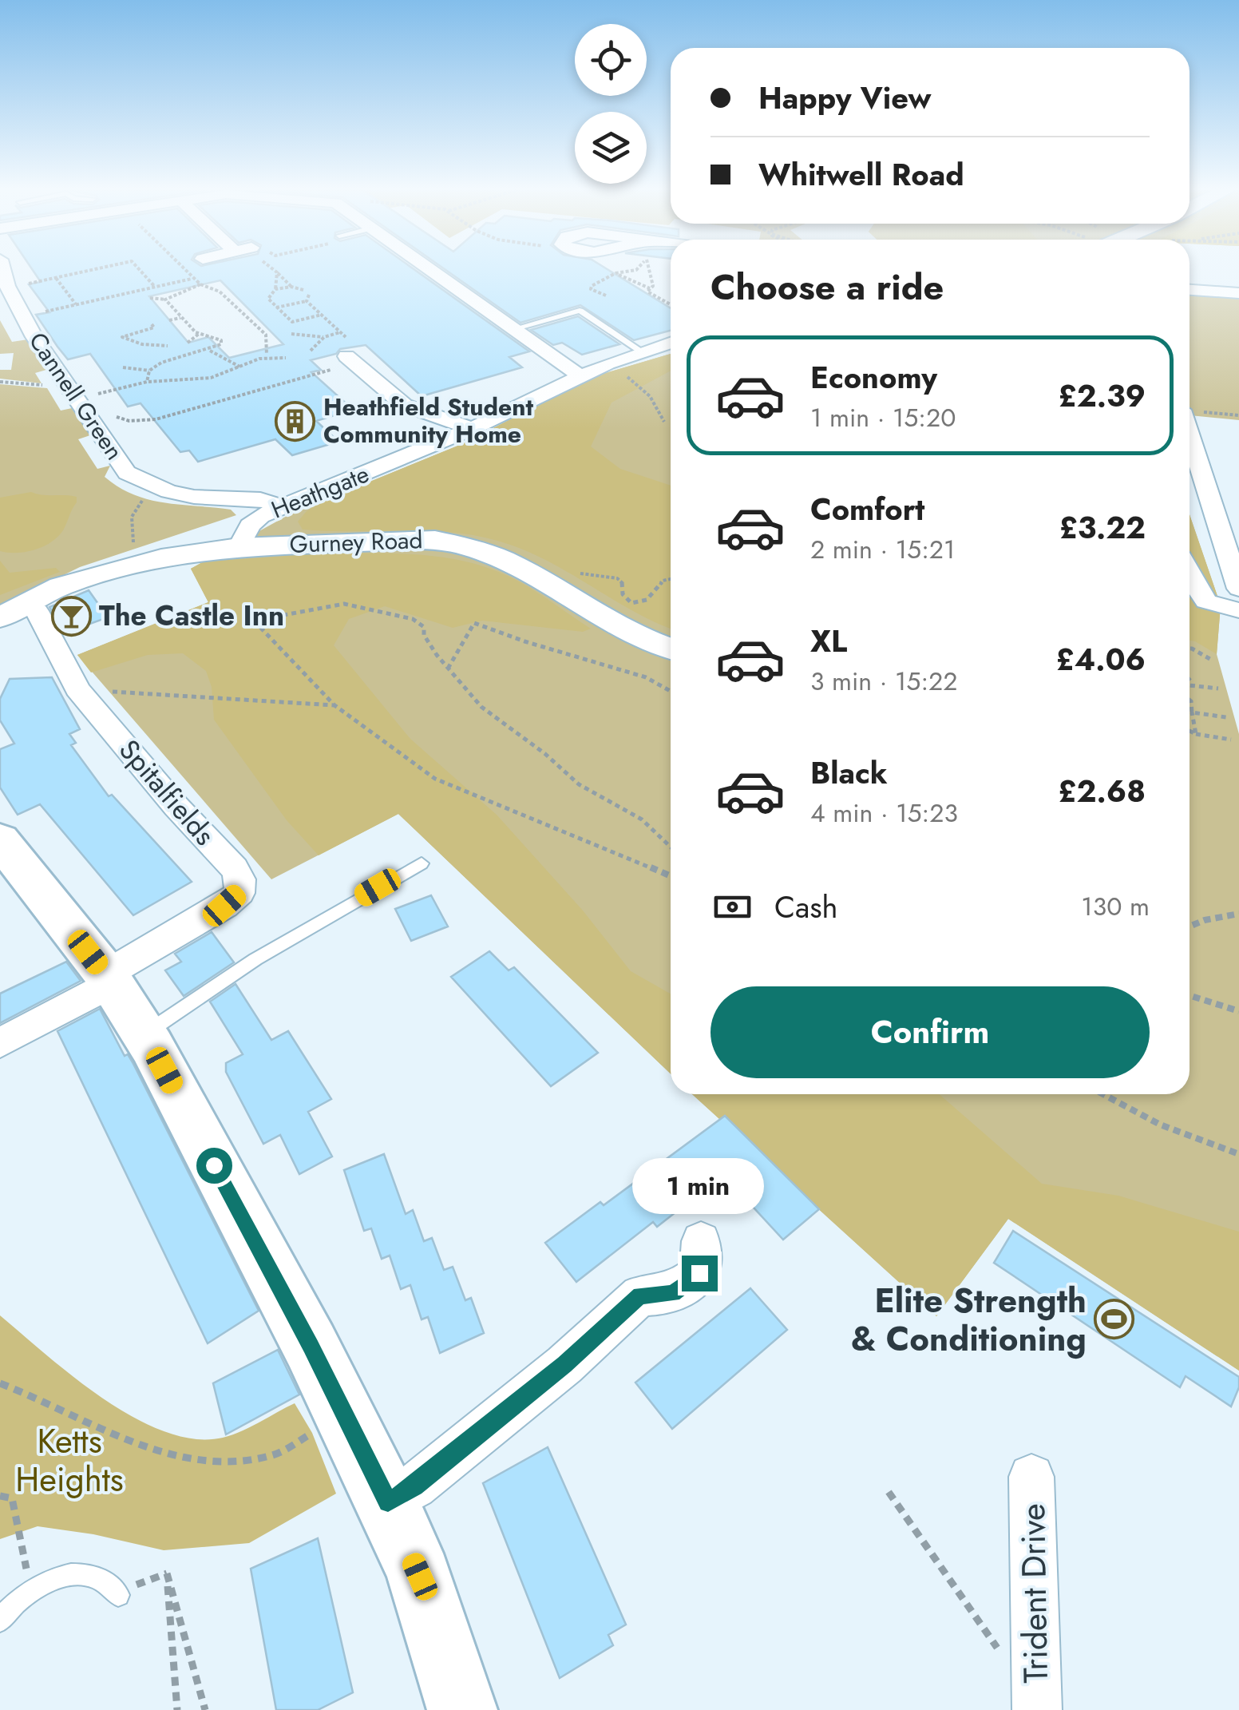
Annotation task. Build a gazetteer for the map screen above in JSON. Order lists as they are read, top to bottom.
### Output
{
  "streets": {
    "street": [
      "Cannell Green",
      "Heathgate",
      "Gurney Road",
      "Spitalfields",
      "Trident Drive"
    ]
  },
  "crossings": [
    ["Cannell Green", "Heathgate"],
    ["Heathgate", "Gurney Road"],
    ["Gurney Road", "Spitalfields"]
  ],
  "parks": ["Ketts Heights"],
  "places": {
    "building": ["Heathfield Student Community Home"],
    "bar": ["The Castle Inn"],
    "sports": ["Elite Strength & Conditioning"]
  },
  "page": {
    "banner": ["Happy View", "Whitwell Road"],
    "heading": "Choose a ride",
    "list": [
      {
        "name": "Economy",
        "note": "1 min · 15:20",
        "value": "£2.39"
      },
      {
        "name": "Comfort",
        "note": "2 min · 15:21",
        "value": "£3.22"
      },
      {
        "name": "XL",
        "note": "3 min · 15:22",
        "value": "£4.06"
      },
      {
        "name": "Black",
        "note": "4 min · 15:23",
        "value": "£2.68"
      }
    ],
    "pay": ["Cash", "130 m"],
    "buttons": "Confirm",
    "bubble": "1 min"
  }
}
